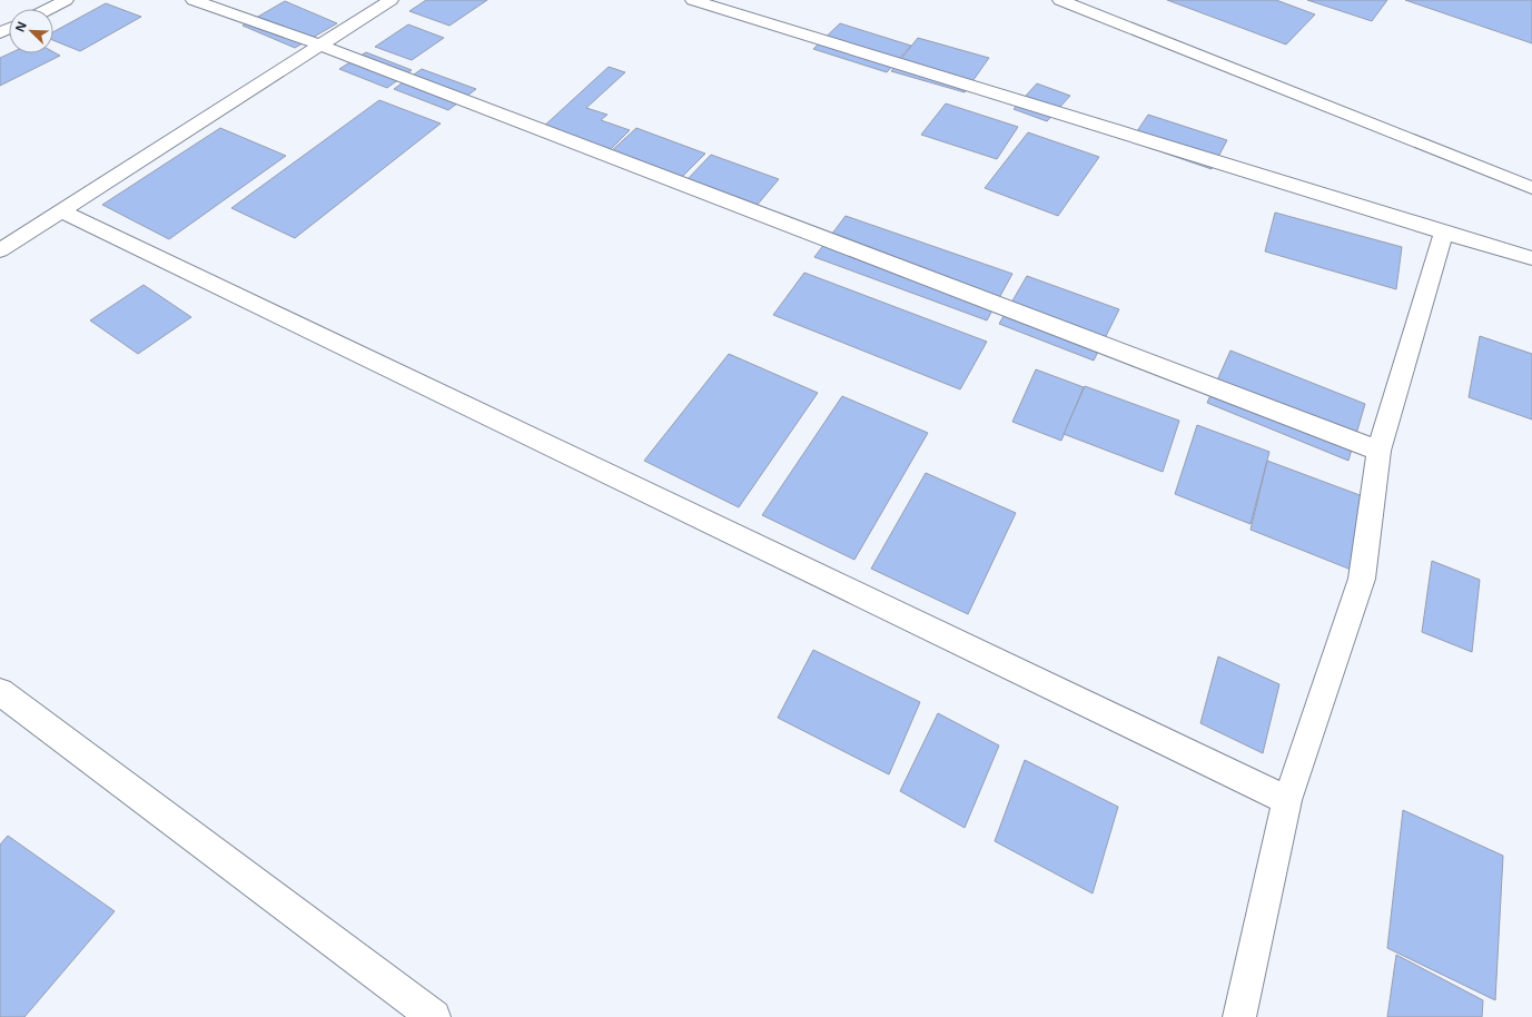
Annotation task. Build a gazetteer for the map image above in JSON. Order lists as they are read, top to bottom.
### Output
{
  "north": "top left"
}
